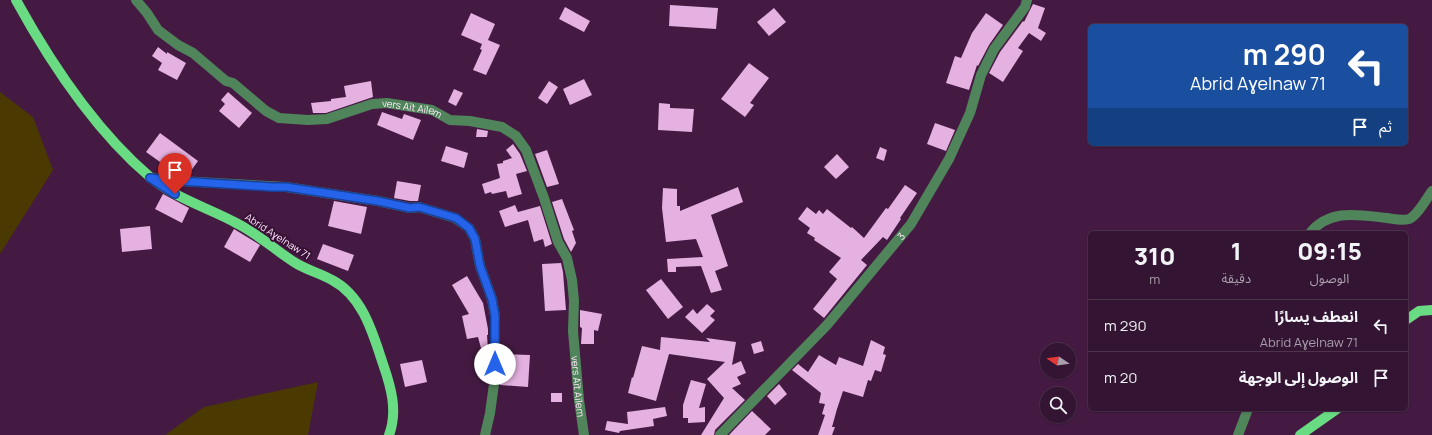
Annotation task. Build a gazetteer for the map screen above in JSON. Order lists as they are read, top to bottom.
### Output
{
  "streets": {
    "main road": ["Abrid Aɣelnaw 71"],
    "street": ["vers Aït Aïlem", "3"]
  },
  "north": "left",
  "page": {
    "turn": ["290 m", "Abrid Aɣelnaw 71"],
    "then": "ثم",
    "eta": [
      "09:15",
      "الوصول",
      "1",
      "دقيقة",
      "310",
      "m"
    ],
    "list": [
      {
        "name": "انعطف يسارًا",
        "note": "Abrid Aɣelnaw 71",
        "value": "290 m"
      },
      {
        "name": "الوصول إلى الوجهة",
        "value": "20 m"
      }
    ]
  }
}
